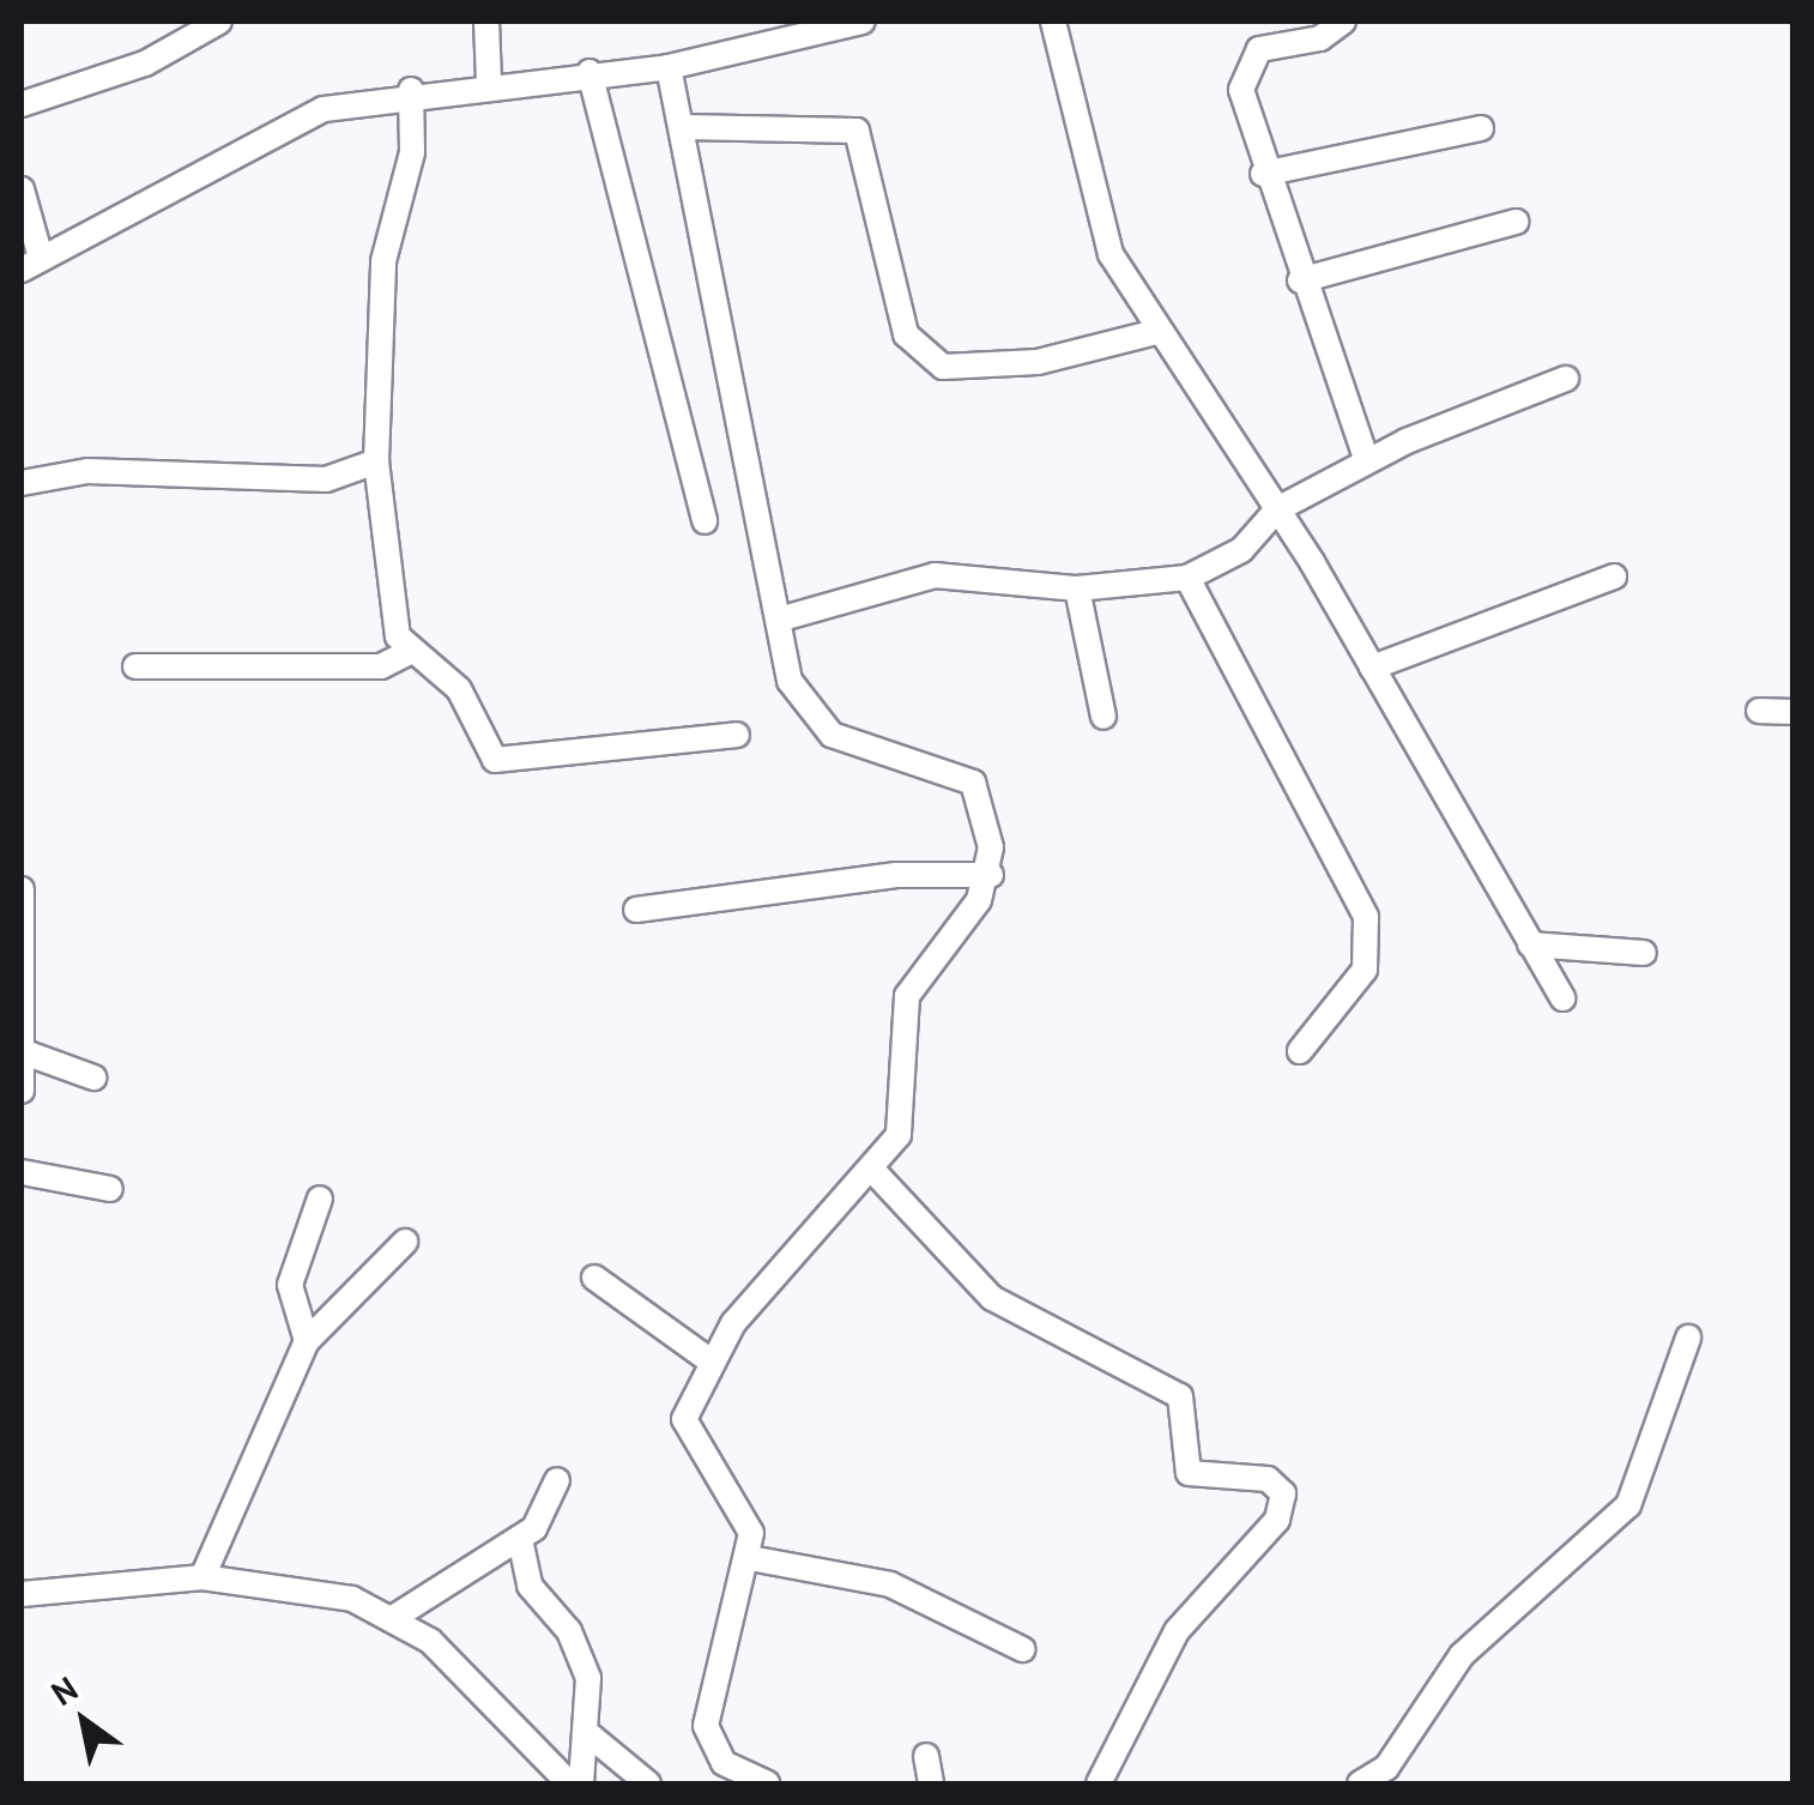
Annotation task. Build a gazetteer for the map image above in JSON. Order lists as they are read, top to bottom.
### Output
{
  "north": "top left"
}
